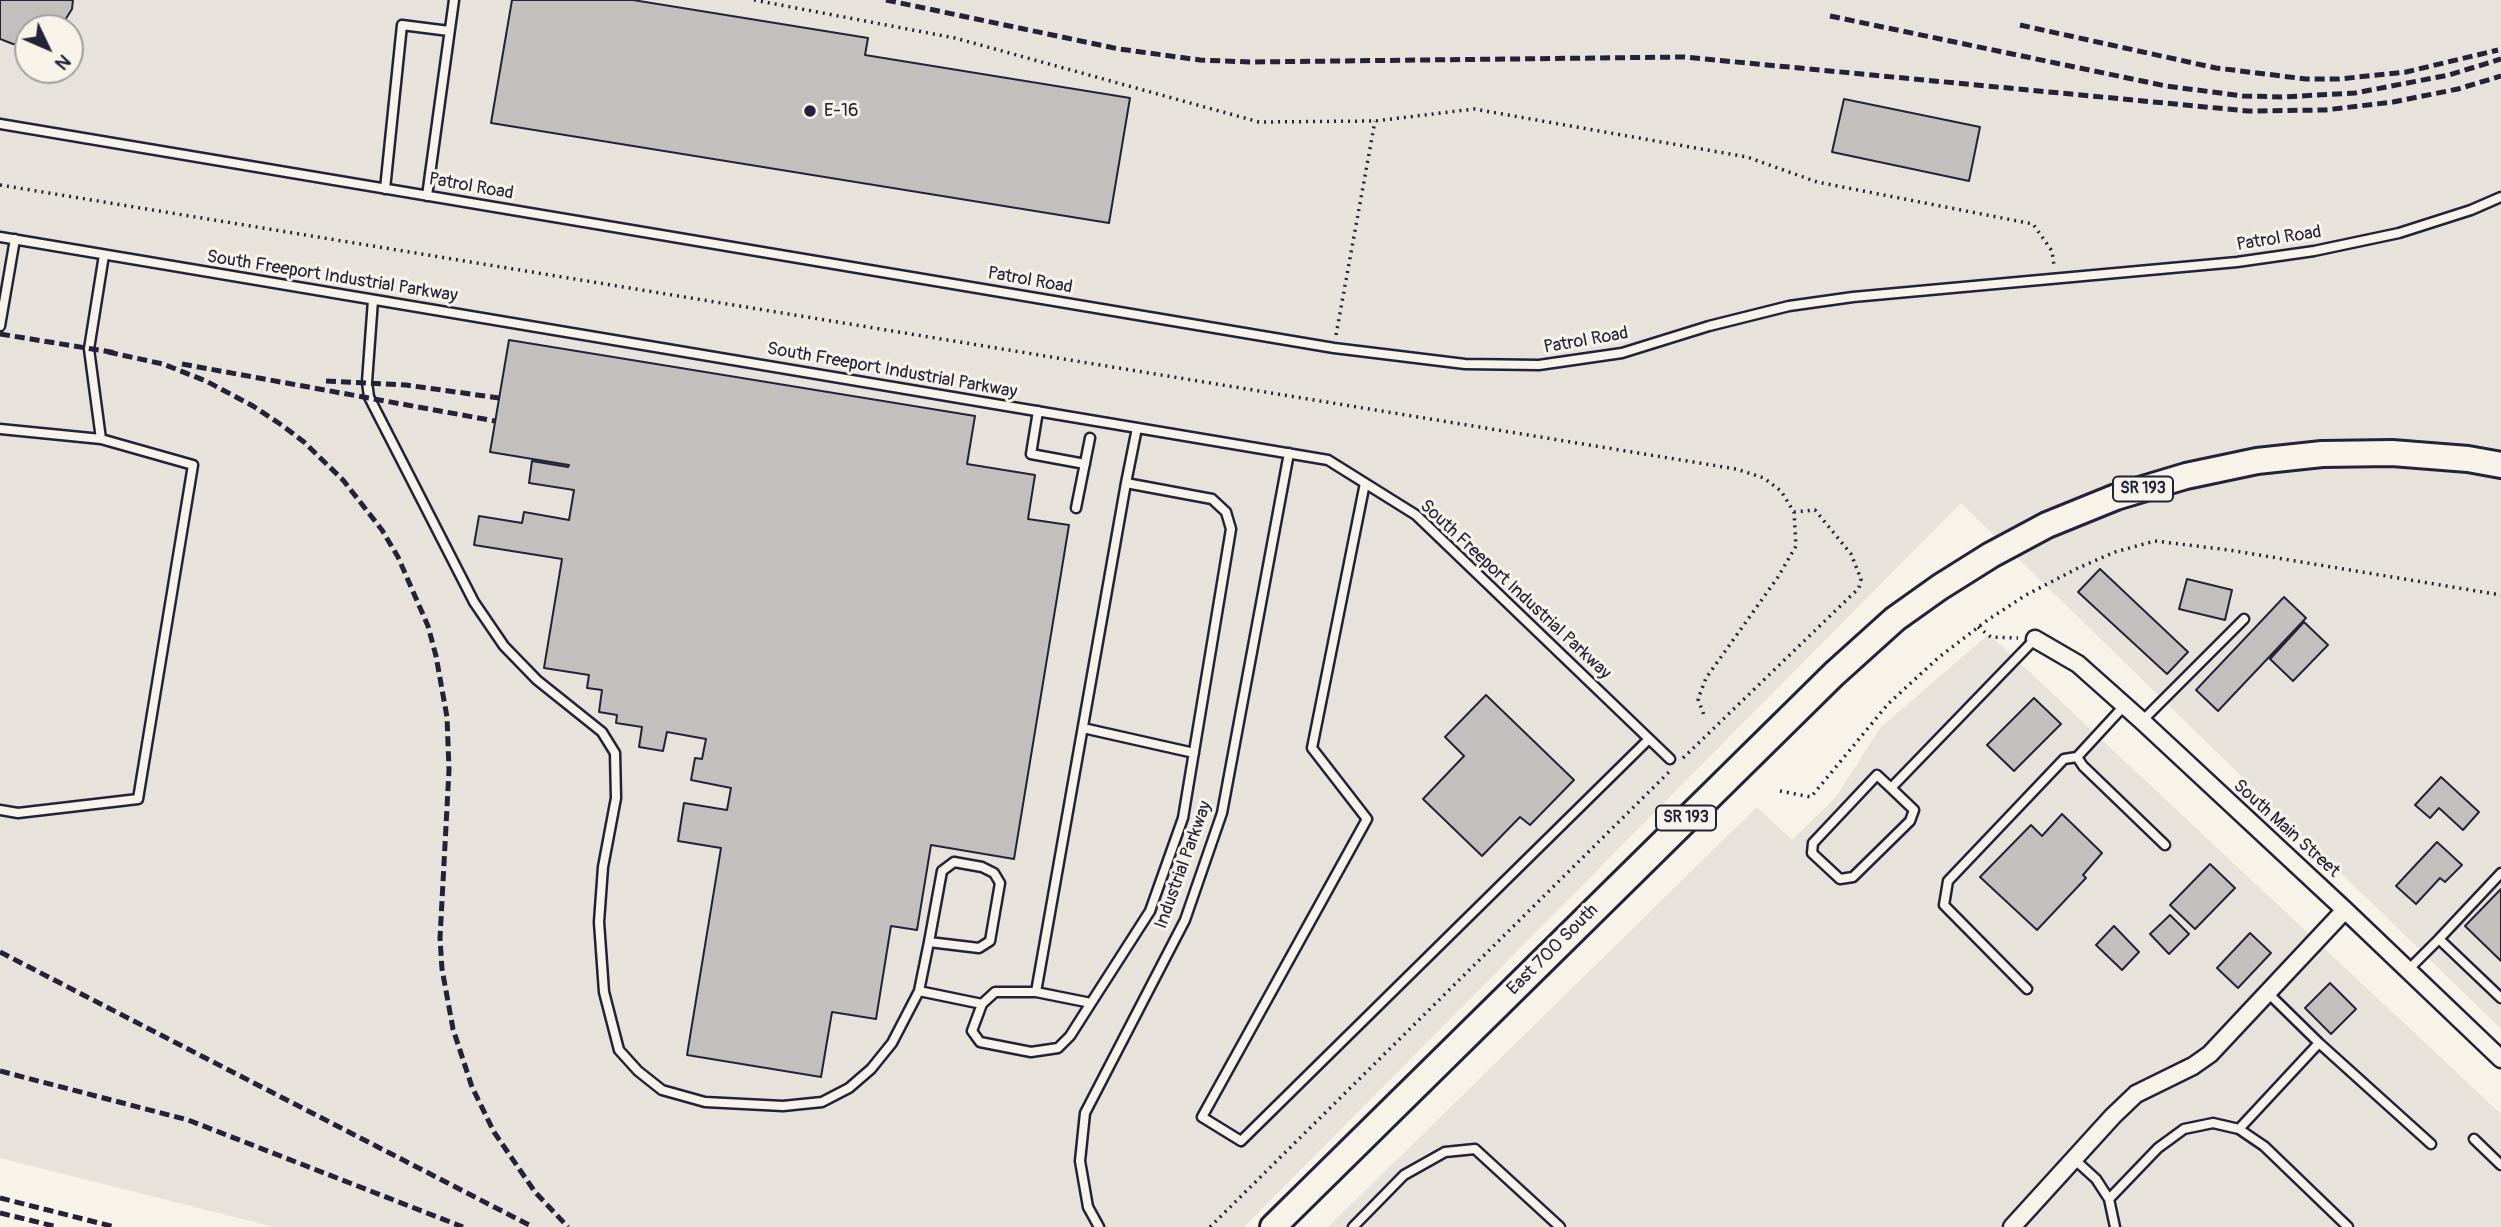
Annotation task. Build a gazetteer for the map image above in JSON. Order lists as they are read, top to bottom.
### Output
{
  "streets": {
    "main road": ["SR 193", "East 700 South"],
    "street": ["South Main Street"],
    "lane": ["Patrol Road", "South Freeport Industrial Parkway", "Industrial Parkway"]
  },
  "crossings": [
    ["South Freeport Industrial Parkway", "Industrial Parkway"]
  ],
  "places": ["E-16"],
  "north": "bottom right"
}
